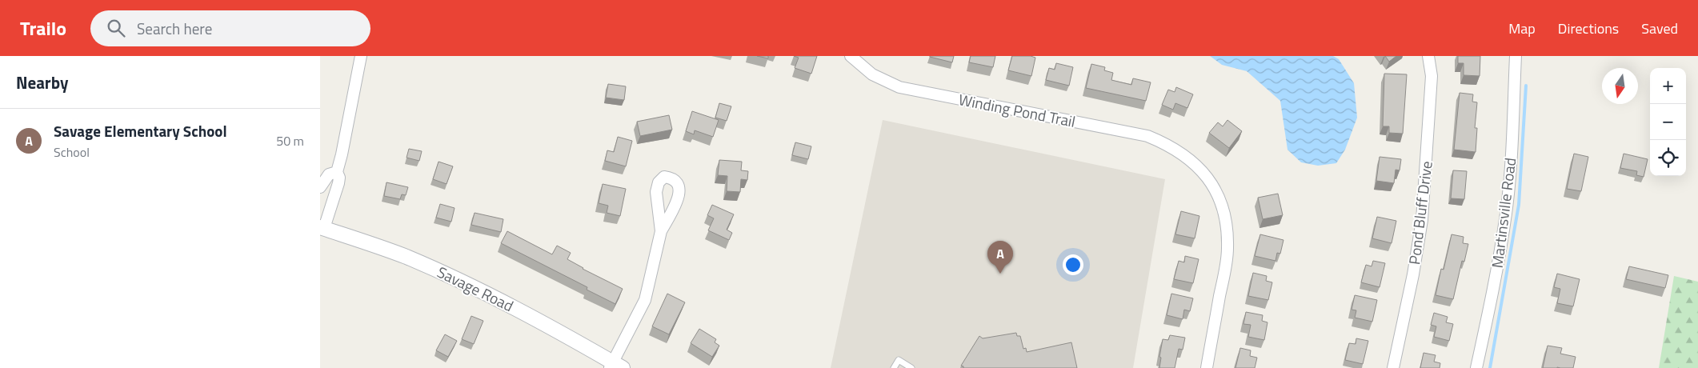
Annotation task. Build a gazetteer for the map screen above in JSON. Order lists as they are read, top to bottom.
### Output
{
  "streets": {
    "street": [
      "Winding Pond Trail",
      "Pond Bluff Drive",
      "Martinsville Road",
      "Savage Road"
    ]
  },
  "north": "bottom",
  "page": {
    "header": "Trailo",
    "search": "Search here",
    "nav": ["Map", "Directions", "Saved"],
    "heading": "Nearby",
    "map_buttons": ["+", "−"],
    "list": [
      {
        "mark": "A",
        "name": "Savage Elementary School",
        "note": "School",
        "value": "50 m"
      }
    ],
    "pins": "A"
  }
}
